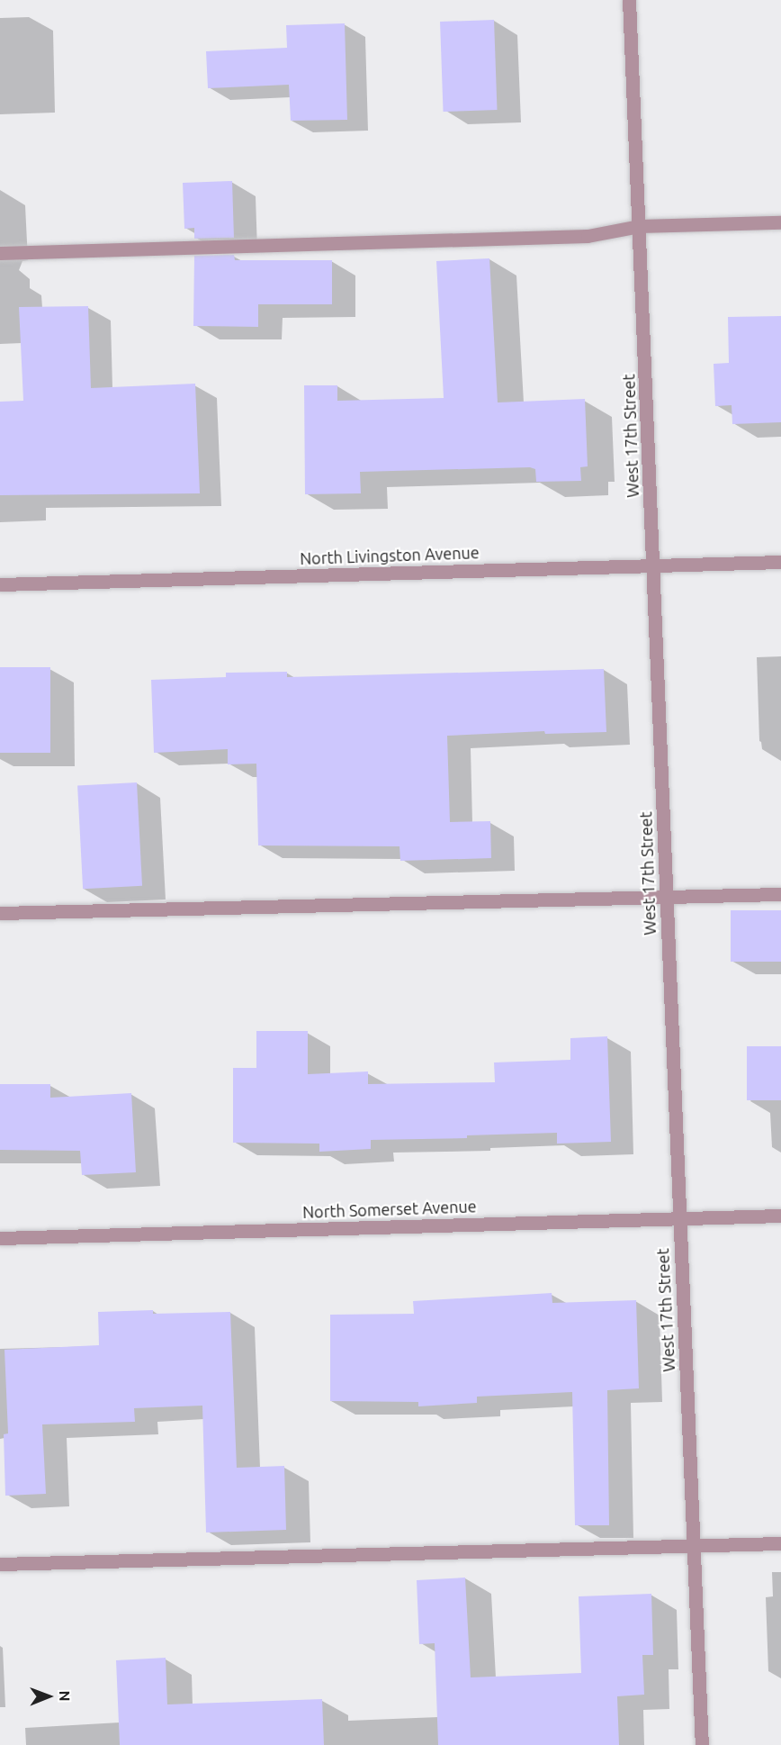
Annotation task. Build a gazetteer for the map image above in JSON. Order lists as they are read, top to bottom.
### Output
{
  "streets": {
    "street": ["West 17th Street", "North Livingston Avenue", "North Somerset Avenue"]
  },
  "crossings": [
    ["West 17th Street", "North Livingston Avenue"],
    ["West 17th Street", "North Somerset Avenue"]
  ],
  "north": "right"
}
